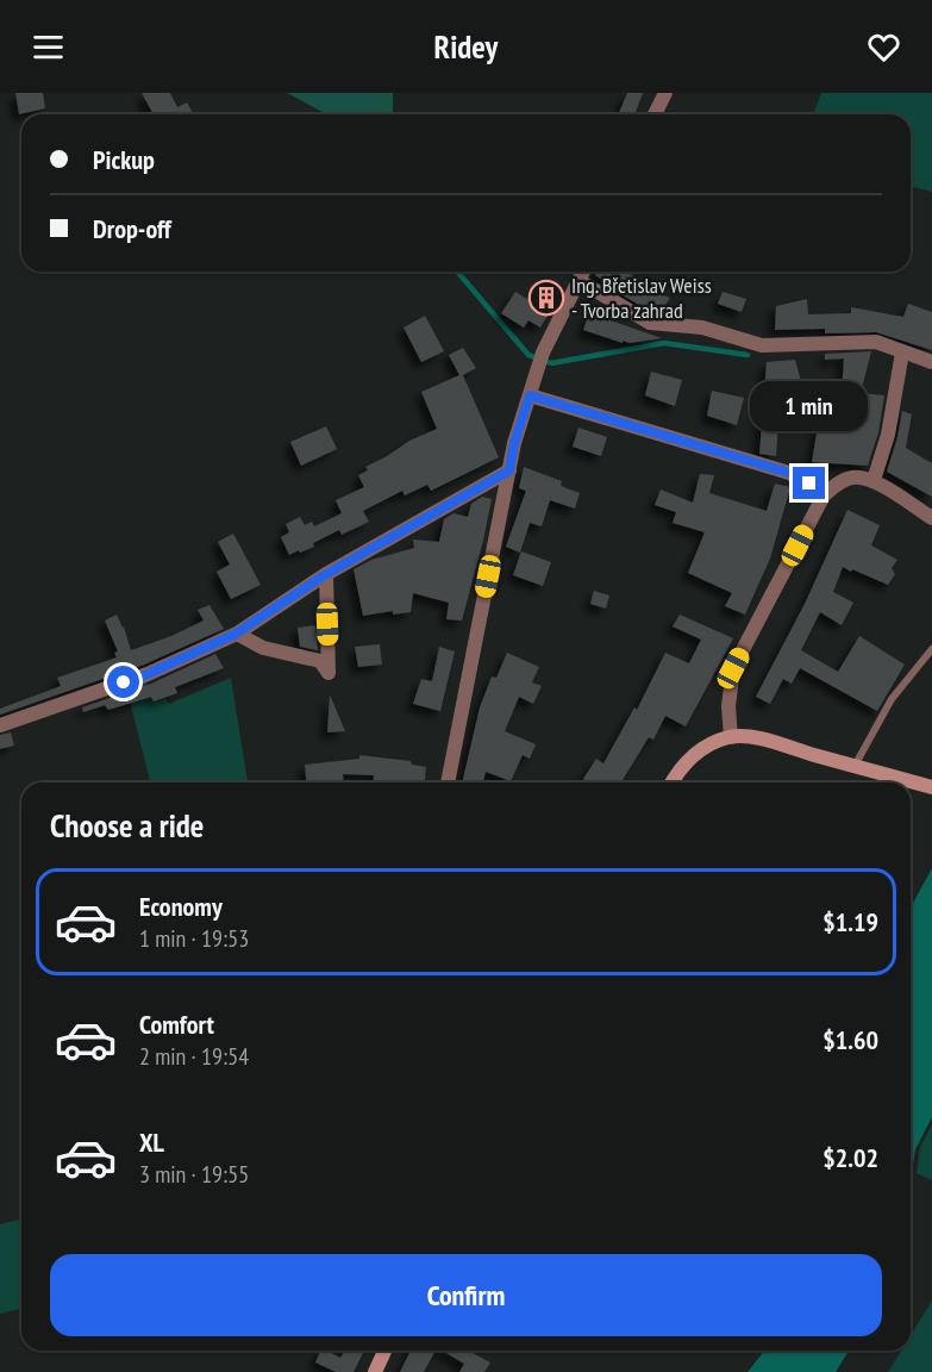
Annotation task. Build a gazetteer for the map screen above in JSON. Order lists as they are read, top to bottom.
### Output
{
  "places": {
    "building": ["Ing. Břetislav Weiss - Tvorba zahrad"]
  },
  "page": {
    "header": "Ridey",
    "banner": ["Pickup", "Drop-off"],
    "bubble": "1 min",
    "heading": "Choose a ride",
    "list": [
      {
        "name": "Economy",
        "note": "1 min · 19:53",
        "value": "$1.19"
      },
      {
        "name": "Comfort",
        "note": "2 min · 19:54",
        "value": "$1.60"
      },
      {
        "name": "XL",
        "note": "3 min · 19:55",
        "value": "$2.02"
      }
    ],
    "buttons": "Confirm"
  }
}
